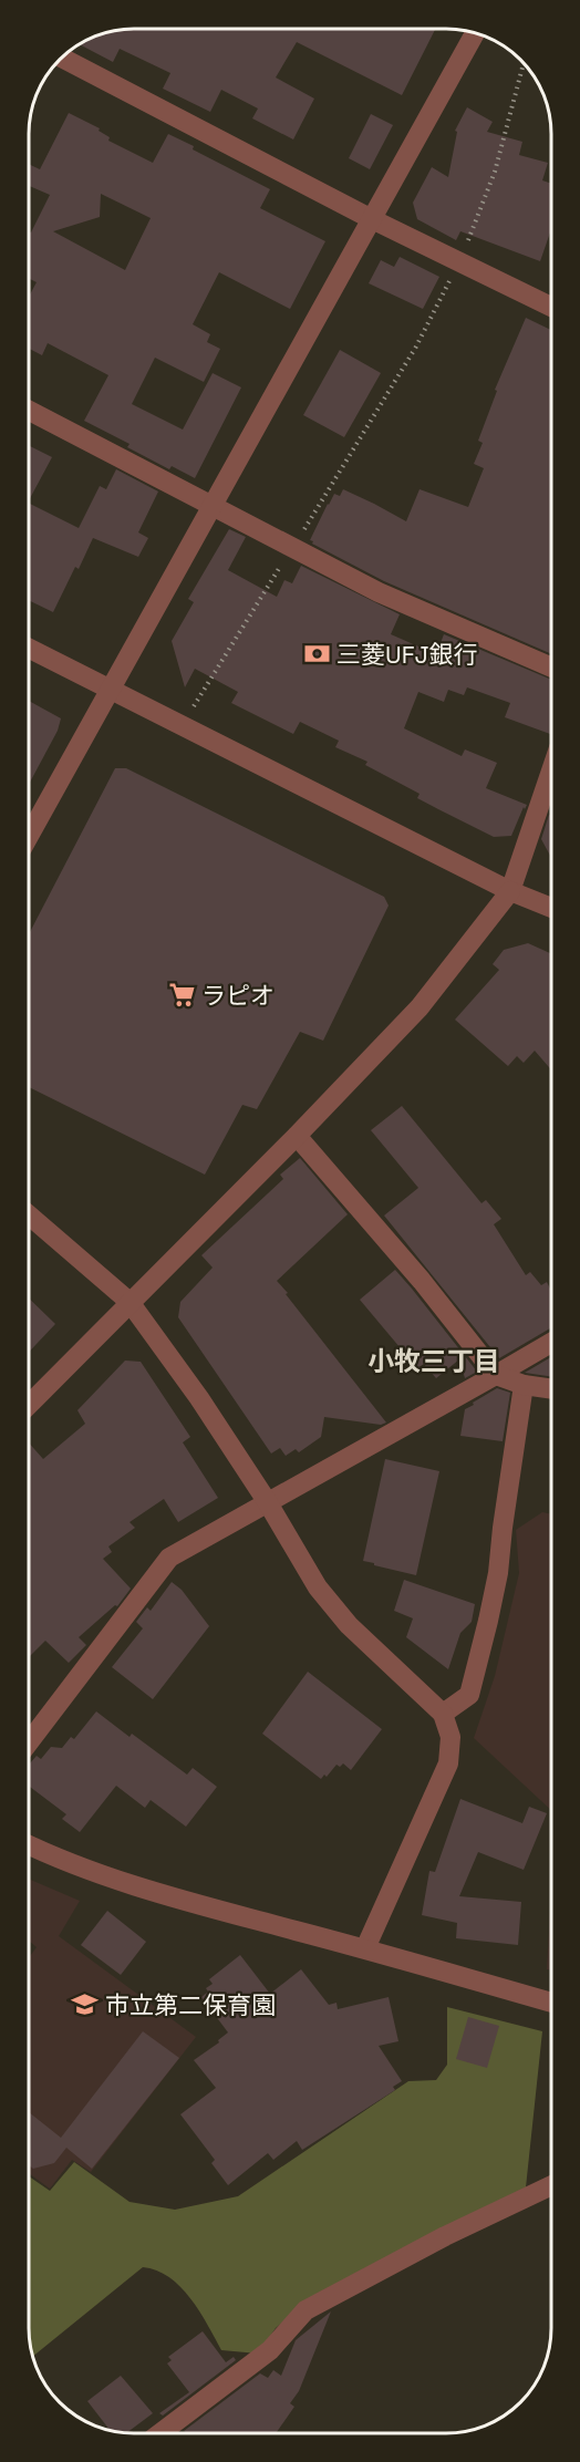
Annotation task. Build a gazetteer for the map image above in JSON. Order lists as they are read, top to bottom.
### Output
{
  "districts": ["小牧三丁目"],
  "places": {
    "bank": ["三菱UFJ銀行"],
    "supermarket": ["ラピオ"],
    "school or university": ["市立第二保育園"]
  }
}
